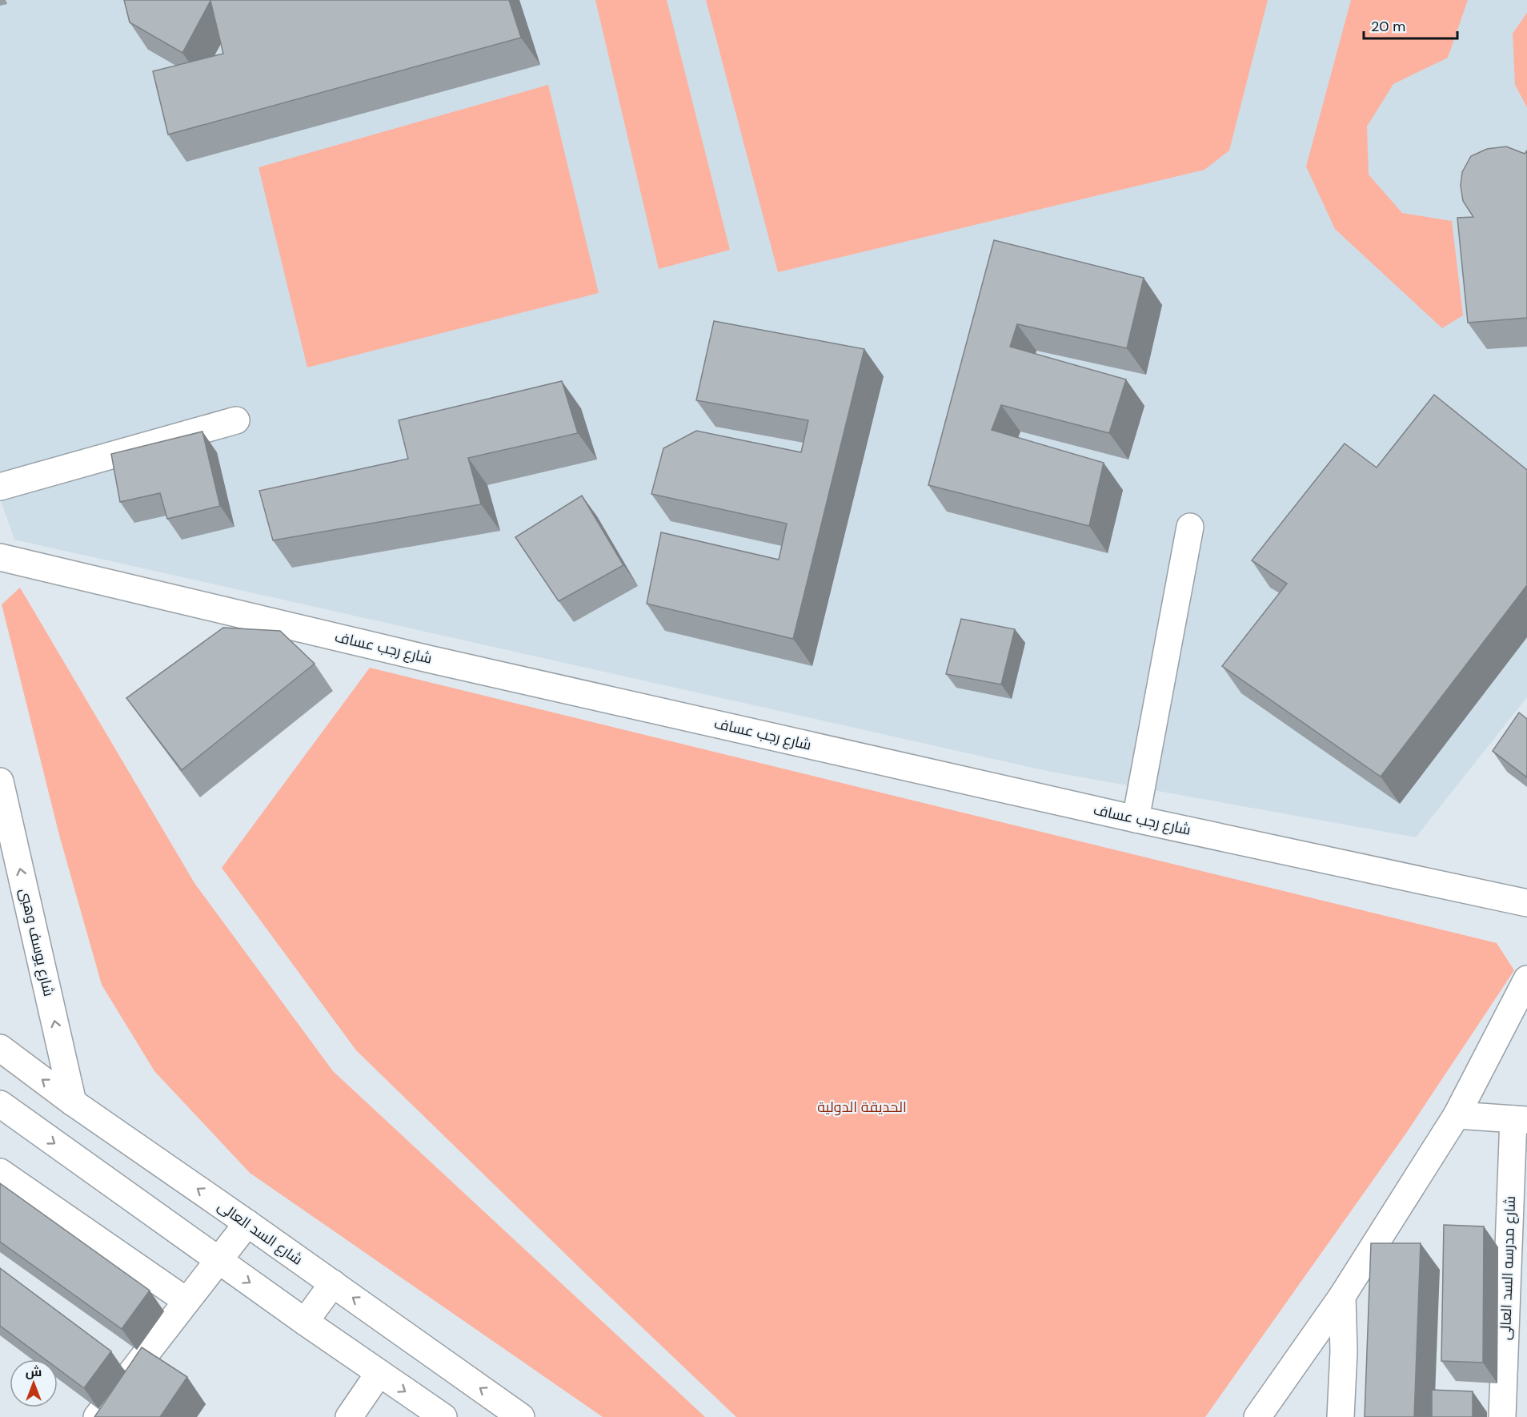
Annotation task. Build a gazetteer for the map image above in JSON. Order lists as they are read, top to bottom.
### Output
{
  "streets": {
    "street": [
      "شارع رجب عساف",
      "شارع يوسف وهبى",
      "شارع السد العالى",
      "شارع مدرسه السد العالى"
    ]
  },
  "crossings": [
    ["شارع يوسف وهبى", "شارع السد العالى"]
  ],
  "one_way": ["شارع يوسف وهبى"],
  "parks": ["الحديقة الدولية"],
  "scale_bar": "20 m",
  "north": "top"
}
